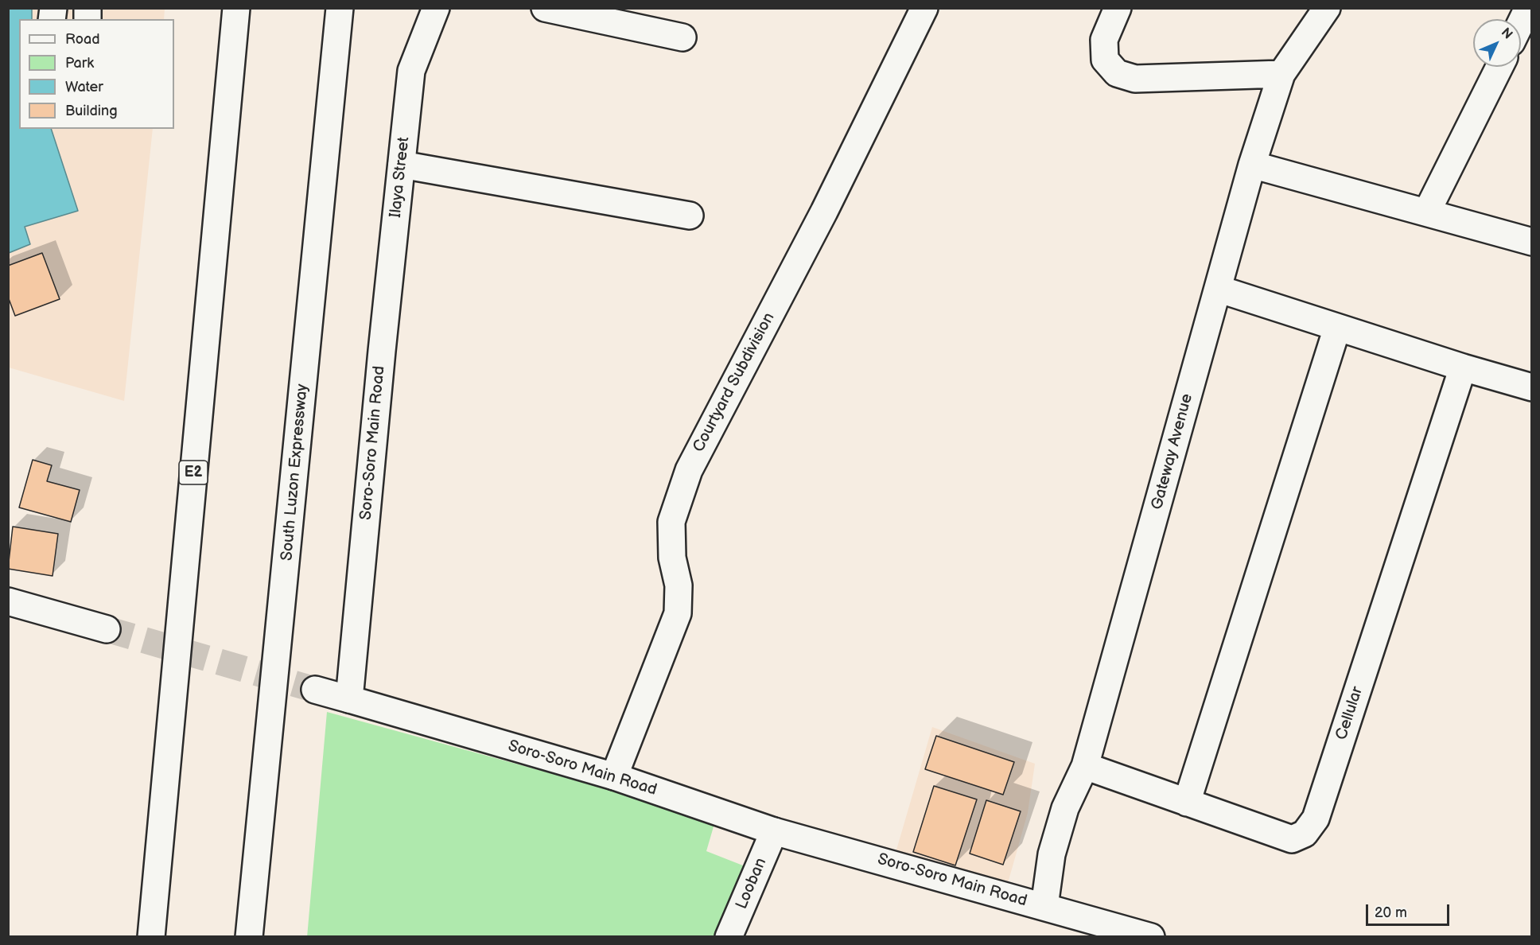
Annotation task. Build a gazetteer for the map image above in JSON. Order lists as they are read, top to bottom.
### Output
{
  "streets": {
    "main road": [
      "Ilaya Street",
      "Courtyard Subdivision",
      "Soro-Soro Main Road",
      "Gateway Avenue",
      "E2",
      "South Luzon Expressway",
      "Cellular",
      "Looban"
    ]
  },
  "crossings": [
    ["Ilaya Street", "Soro-Soro Main Road"],
    ["Courtyard Subdivision", "Soro-Soro Main Road"],
    ["Soro-Soro Main Road", "Gateway Avenue"],
    ["Soro-Soro Main Road", "Looban"],
    ["Gateway Avenue", "Cellular"]
  ],
  "legend": [
    "Road",
    "Park",
    "Water",
    "Building"
  ],
  "scale_bar": "20 m",
  "north": "top right"
}
